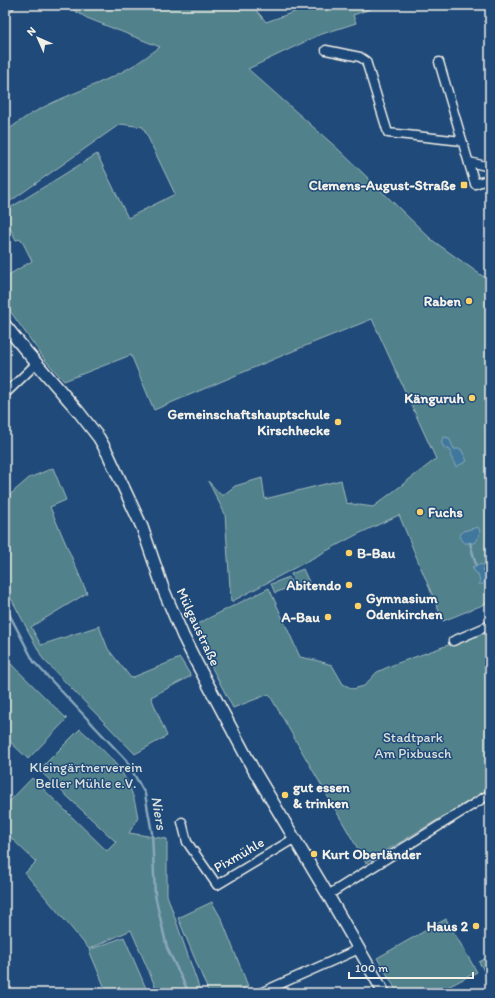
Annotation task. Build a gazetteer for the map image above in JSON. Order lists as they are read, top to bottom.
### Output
{
  "streets": {
    "street": ["Mülgaustraße", "Pixmühle"]
  },
  "crossings": [
    ["Mülgaustraße", "Pixmühle"]
  ],
  "water": ["Niers"],
  "parks": ["Stadtpark Am Pixbusch", "Kleingärtnerverein Beller Mühle e.V."],
  "places": {
    "transit": ["Clemens-August-Straße"],
    "other": [
      "Raben",
      "Känguruh",
      "Gemeinschaftshauptschule Kirschhecke",
      "Fuchs",
      "B-Bau",
      "Abitendo",
      "Gymnasium Odenkirchen",
      "A-Bau",
      "gut essen & trinken",
      "Kurt Oberländer",
      "Haus 2"
    ]
  },
  "scale_bar": "100 m",
  "north": "top left"
}
